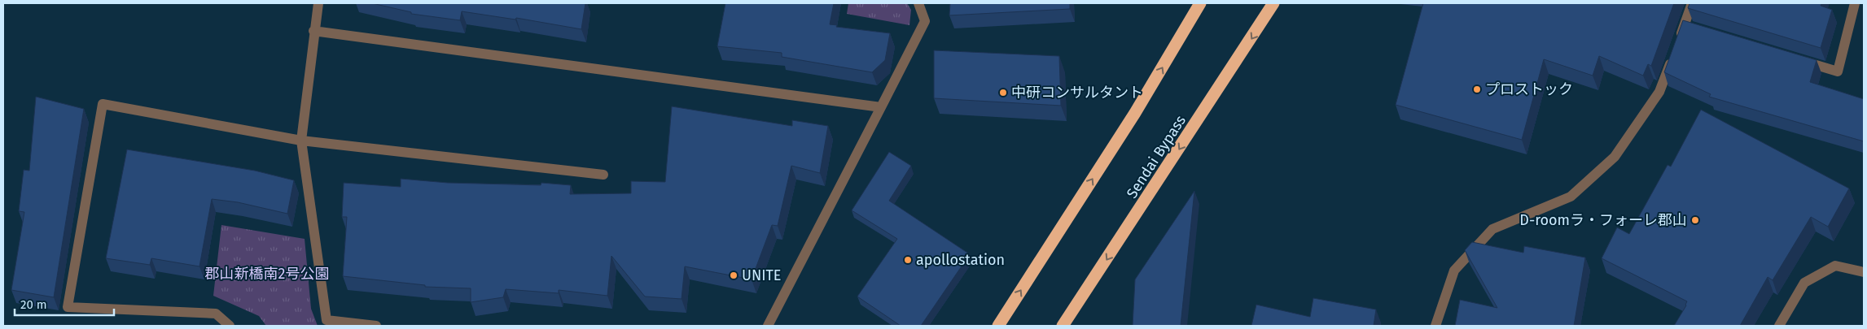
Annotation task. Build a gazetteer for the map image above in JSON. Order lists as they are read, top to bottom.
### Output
{
  "streets": {
    "highway": ["Sendai Bypass"]
  },
  "parks": ["郡山新橋南2号公園"],
  "places": [
    "プロストック",
    "中研コンサルタント",
    "D-roomラ・フォーレ郡山",
    "apollostation",
    "UNITE"
  ],
  "scale_bar": "20 m"
}
